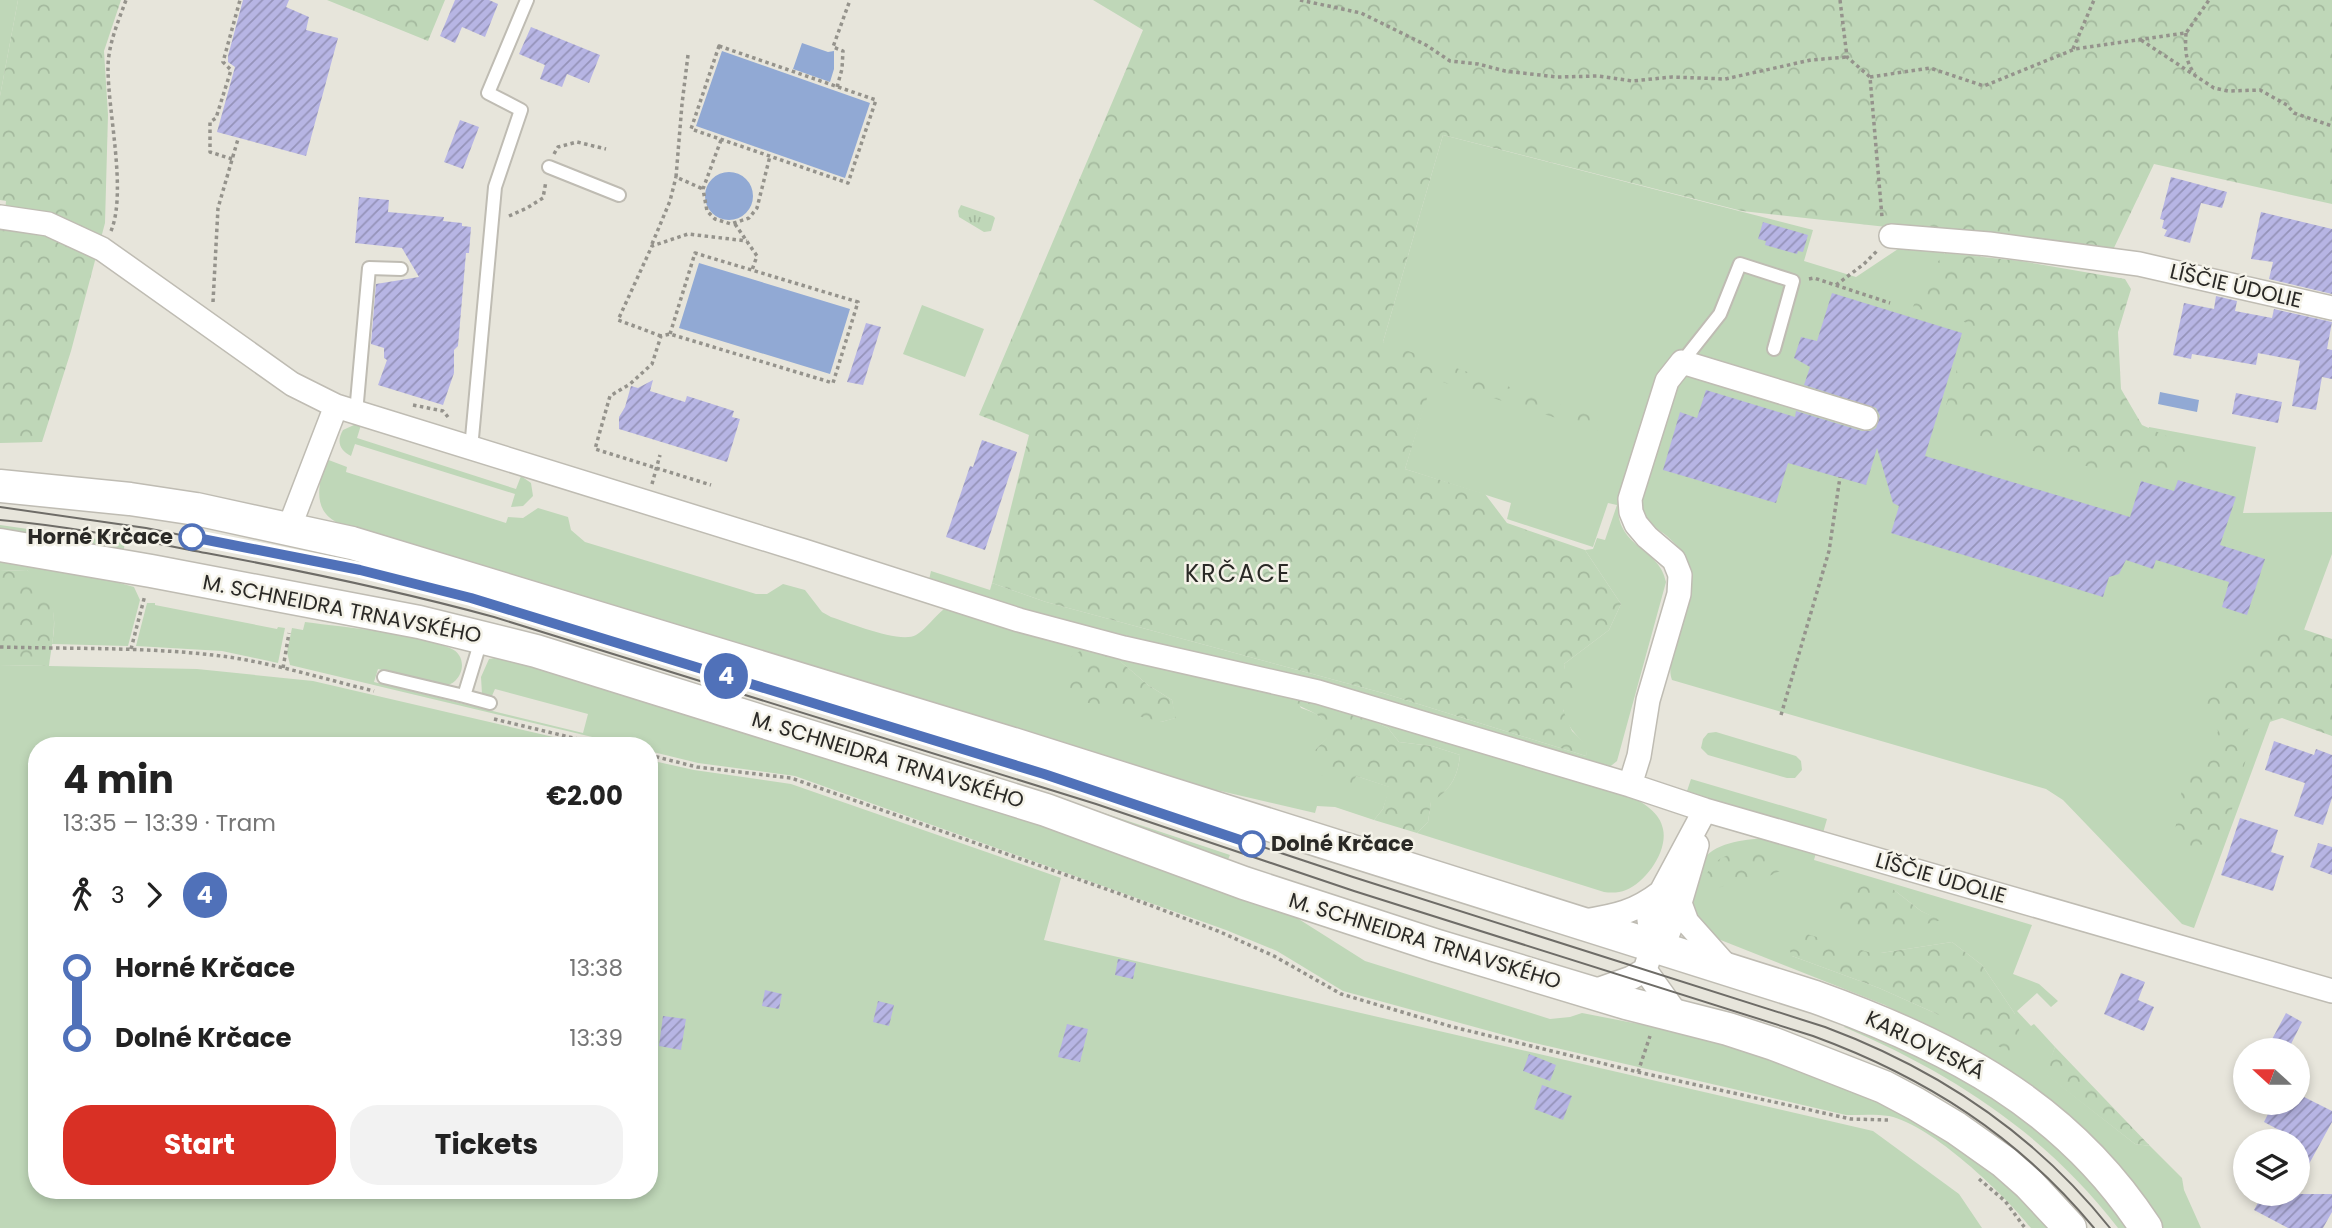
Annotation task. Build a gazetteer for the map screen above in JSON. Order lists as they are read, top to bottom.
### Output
{
  "streets": {
    "main road": ["M. SCHNEIDRA TRNAVSKÉHO", "KARLOVESKÁ"],
    "street": ["LÍŠČIE ÚDOLIE"]
  },
  "districts": ["KRČACE"],
  "places": ["Horné Krčace", "Dolné Krčace"],
  "lines": ["tram line 4"],
  "north": "left",
  "page": {
    "on_map": "4",
    "heading": ["4 min", "13:35 – 13:39 · Tram", "€2.00"],
    "legs": ["3", "4"],
    "list": [
      {
        "name": "Horné Krčace",
        "value": "13:38"
      },
      {
        "name": "Dolné Krčace",
        "value": "13:39"
      }
    ],
    "buttons": ["Start", "Tickets"]
  }
}
